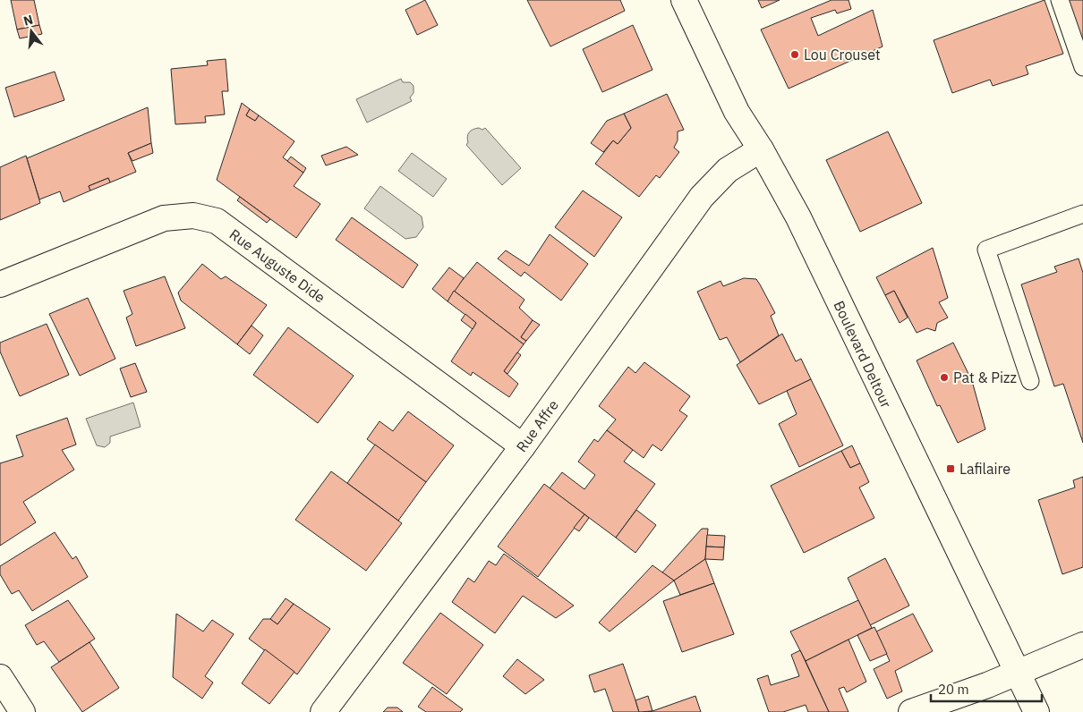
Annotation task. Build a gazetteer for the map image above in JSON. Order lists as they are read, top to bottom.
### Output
{
  "streets": {
    "street": ["Rue Auguste Dide", "Boulevard Deltour", "Rue Affre"]
  },
  "crossings": [
    ["Rue Auguste Dide", "Rue Affre"],
    ["Boulevard Deltour", "Rue Affre"]
  ],
  "places": {
    "other": ["Lou Crouset", "Pat & Pizz"],
    "transit": ["Lafilaire"]
  },
  "scale_bar": "20 m",
  "north": "top"
}
